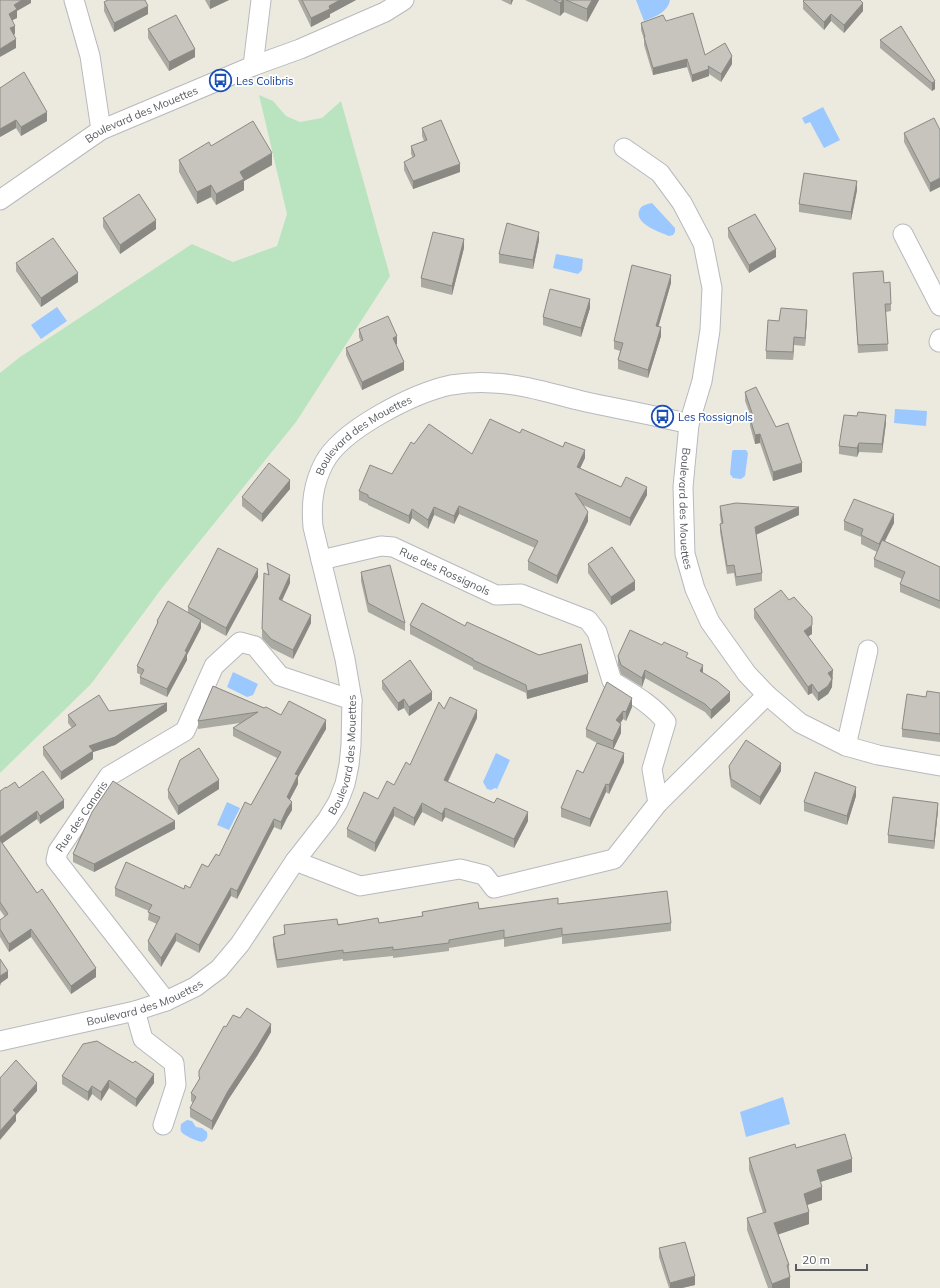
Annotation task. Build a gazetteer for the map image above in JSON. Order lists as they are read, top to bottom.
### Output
{
  "streets": {
    "street": ["Boulevard des Mouettes", "Rue des Rossignols", "Rue des Canaris"]
  },
  "crossings": [
    ["Boulevard des Mouettes", "Rue des Rossignols"],
    ["Boulevard des Mouettes", "Rue des Canaris"]
  ],
  "places": {
    "bus stop": ["Les Colibris", "Les Rossignols"]
  },
  "scale_bar": "20 m"
}
